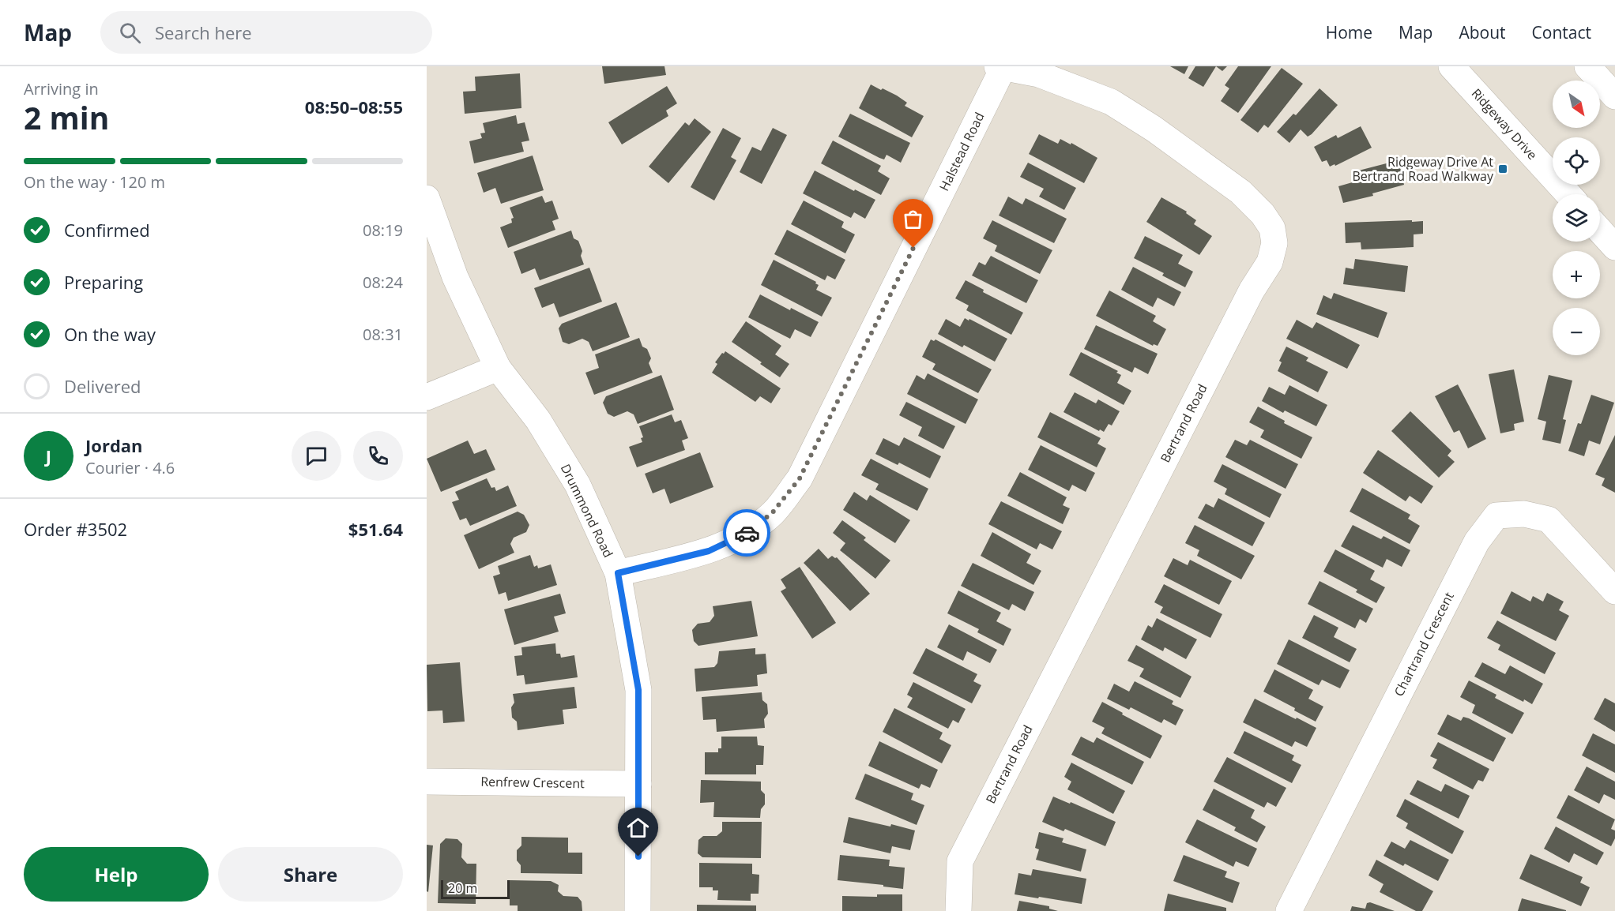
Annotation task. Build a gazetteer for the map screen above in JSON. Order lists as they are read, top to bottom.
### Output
{
  "streets": {
    "street": [
      "Ridgeway Drive",
      "Halstead Road",
      "Bertrand Road",
      "Drummond Road",
      "Chartrand Crescent",
      "Renfrew Crescent"
    ]
  },
  "crossings": [
    ["Halstead Road", "Bertrand Road"],
    ["Halstead Road", "Drummond Road"],
    ["Drummond Road", "Renfrew Crescent"]
  ],
  "places": {
    "transit": ["Ridgeway Drive At Bertrand Road Walkway"]
  },
  "scale_bar": "20 m",
  "north": "bottom right",
  "page": {
    "header": "Map",
    "search": "Search here",
    "nav": [
      "Home",
      "Map",
      "About",
      "Contact"
    ],
    "heading": ["2 min", "Arriving in", "08:50–08:55"],
    "panel": [
      "Jordan",
      "Courier · 4.6",
      "Order #3502",
      "$51.64"
    ],
    "map_buttons": ["+", "−"],
    "bar": "On the way · 120 m",
    "list": [
      ["Confirmed", "08:19"],
      ["Preparing", "08:24"],
      ["On the way", "08:31"],
      "Delivered"
    ],
    "round": "J",
    "buttons": ["Help", "Share"],
    "scale": "20 m"
  }
}
